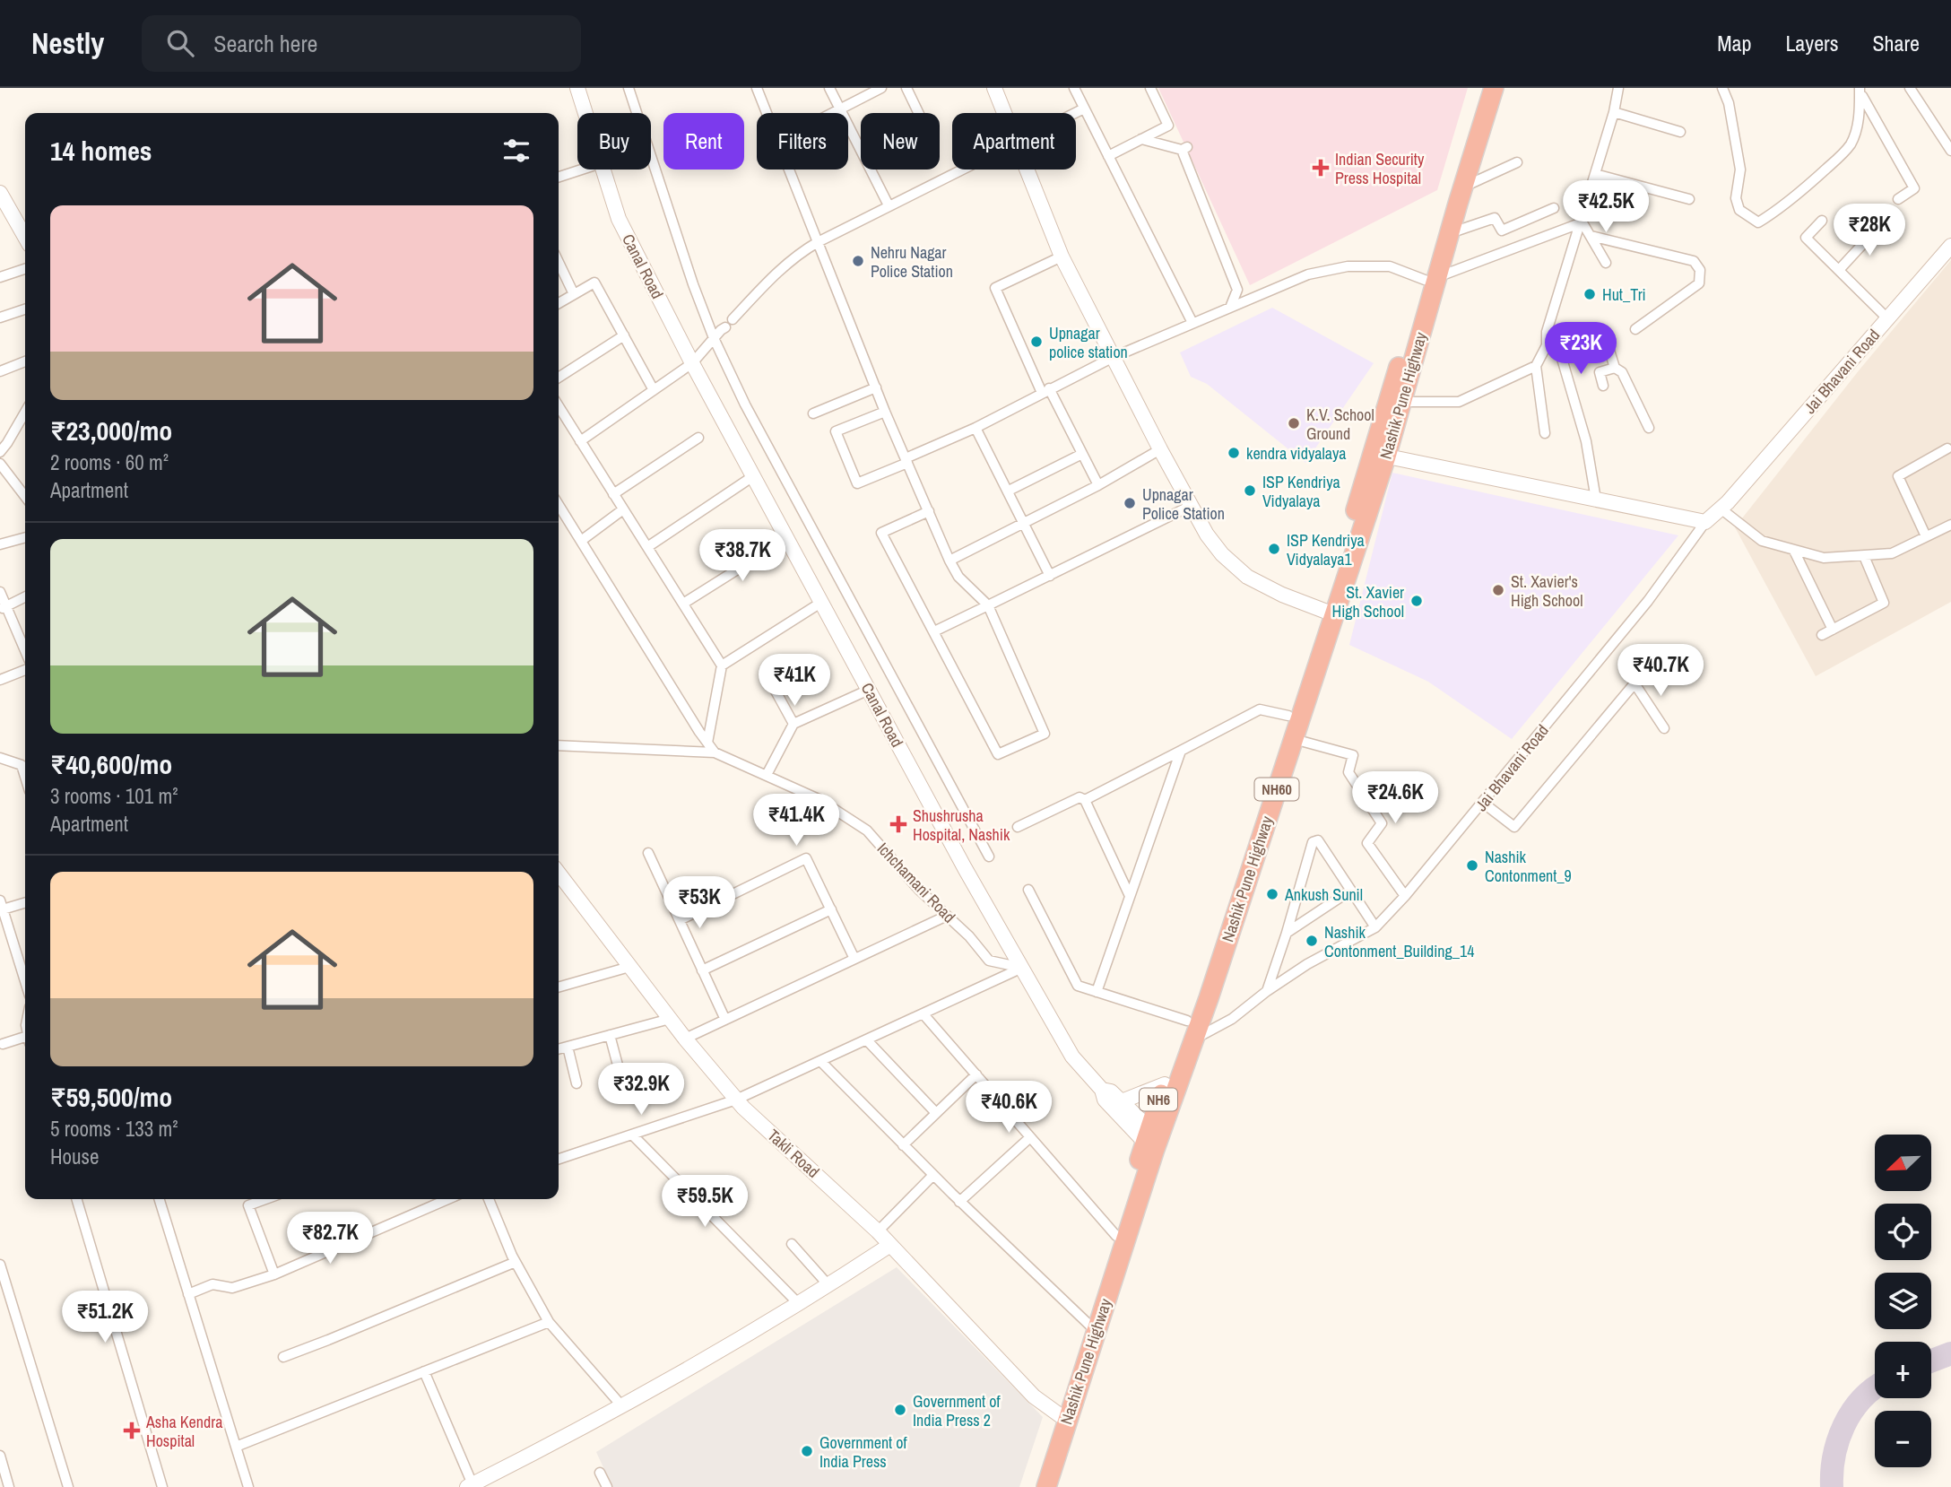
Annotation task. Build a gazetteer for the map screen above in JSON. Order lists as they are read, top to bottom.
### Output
{
  "streets": {
    "highway": ["Nashik Pune Highway", "NH60", "NH6"],
    "street": [
      "Canal Road",
      "Jai Bhavani Road",
      "Ichchamani Road",
      "Takli Road"
    ]
  },
  "crossings": [
    ["Canal Road", "Nashik Pune Highway"],
    ["Canal Road", "Ichchamani Road"],
    ["Jai Bhavani Road", "Nashik Pune Highway"],
    ["Nashik Pune Highway", "Takli Road"]
  ],
  "places": {
    "health": ["Indian Security Press Hospital", "Shushrusha Hospital, Nashik", "Asha Kendra Hospital"],
    "other": [
      "Nehru Nagar Police Station",
      "Hut_Tri",
      "Upnagar police station",
      "K.V. School Ground",
      "kendra vidyalaya",
      "ISP Kendriya Vidyalaya",
      "Upnagar Police Station",
      "ISP Kendriya Vidyalaya1",
      "St. Xavier's High School",
      "St. Xavier High School",
      "Nashik Contonment_9",
      "Ankush Sunil",
      "Nashik Contonment_Building_14",
      "Government of India Press 2",
      "Government of India Press"
    ]
  },
  "north": "bottom left",
  "page": {
    "header": "Nestly",
    "search": "Search here",
    "nav": ["Map", "Layers", "Share"],
    "chip": [
      "Buy",
      "Rent",
      "Filters",
      "New",
      "Apartment"
    ],
    "heading": "14 homes",
    "price": [
      "₹42.5K",
      "₹28K",
      "₹23K",
      "₹38.7K",
      "₹40.7K",
      "₹41K",
      "₹24.6K",
      "₹41.4K",
      "₹53K",
      "₹32.9K",
      "₹40.6K",
      "₹59.5K",
      "₹82.7K",
      "₹51.2K"
    ],
    "list": [
      {
        "name": "₹23,000/mo",
        "note": "2 rooms · 60 m² · Apartment"
      },
      {
        "name": "₹40,600/mo",
        "note": "3 rooms · 101 m² · Apartment"
      },
      {
        "name": "₹59,500/mo",
        "note": "5 rooms · 133 m² · House"
      }
    ],
    "map_buttons": ["+", "−"]
  }
}
